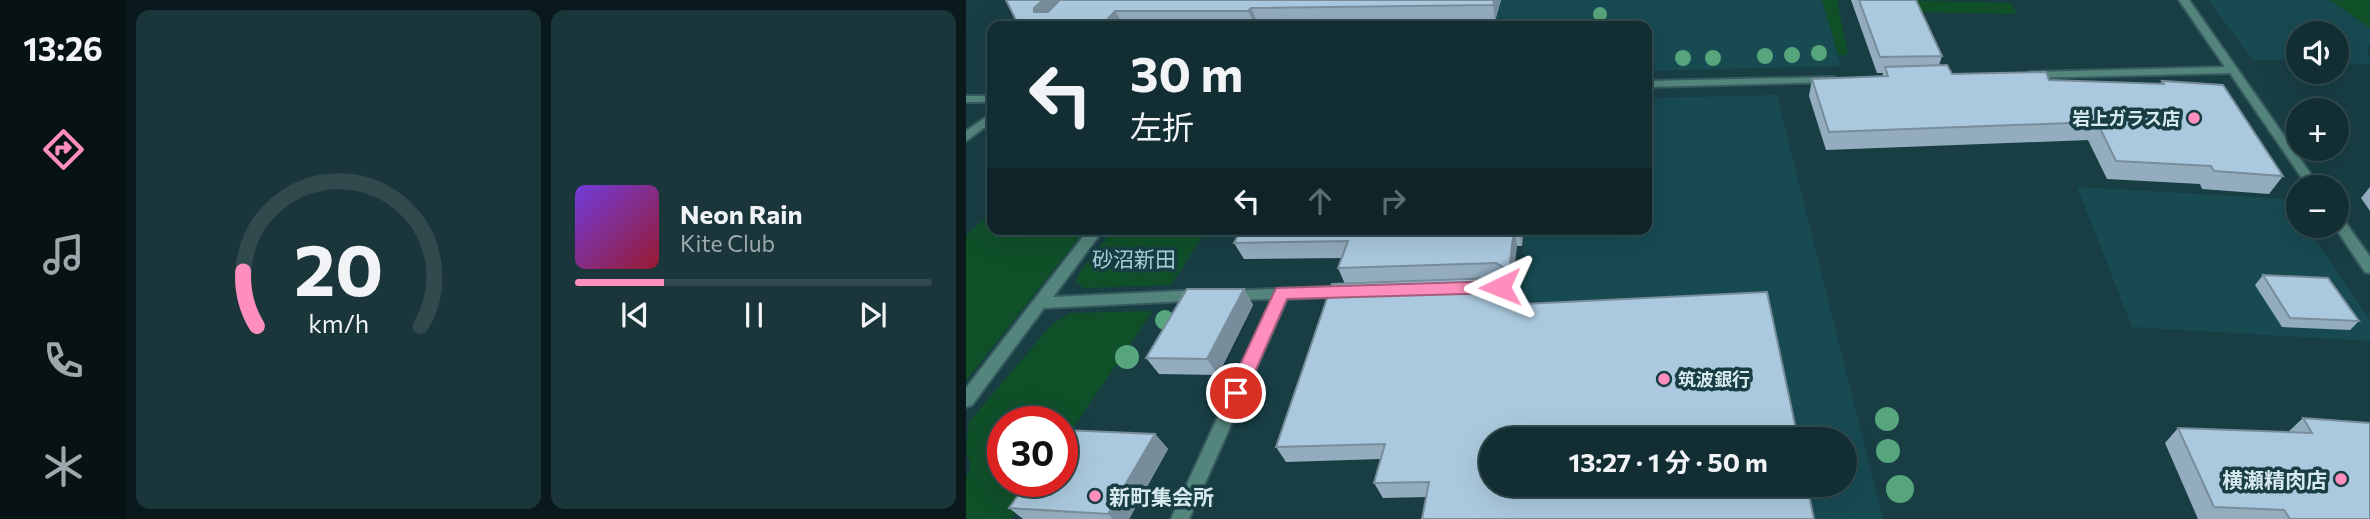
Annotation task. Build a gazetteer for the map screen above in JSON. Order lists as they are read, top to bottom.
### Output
{
  "districts": ["砂沼新田"],
  "places": [
    "岩上ガラス店",
    "筑波銀行",
    "横瀬精肉店",
    "新町集会所"
  ],
  "page": {
    "tabs": "13:26",
    "map_buttons": ["+", "−"],
    "turn": ["30 m", "左折"],
    "song": ["Neon Rain", "Kite Club"],
    "limit": "30",
    "trip": "13:27 · 1 分 · 50 m",
    "gauge": ["20", "km/h"]
  }
}
